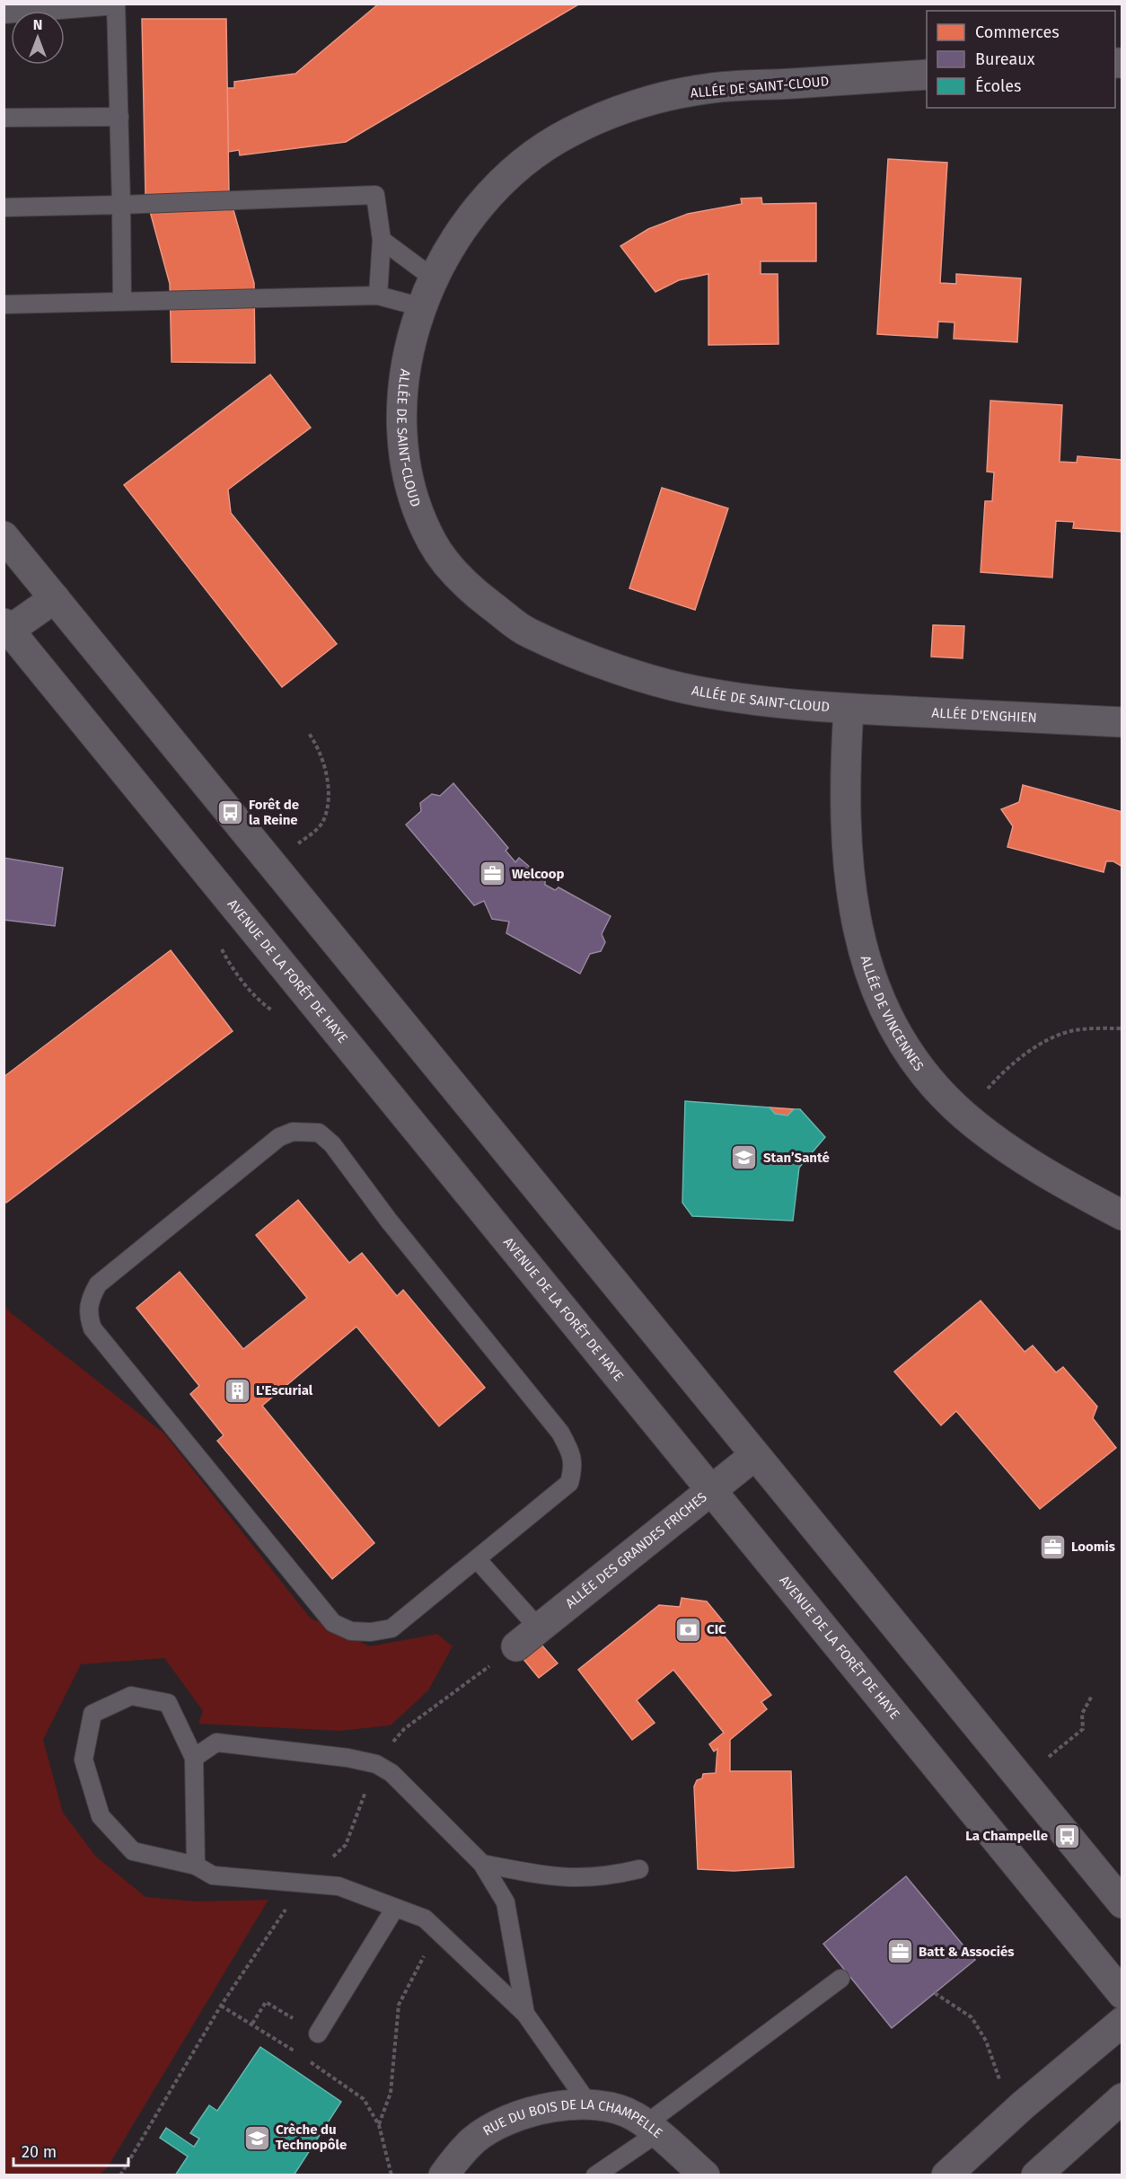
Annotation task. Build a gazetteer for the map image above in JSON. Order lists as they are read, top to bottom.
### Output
{
  "streets": {
    "street": [
      "ALLÉE DE SAINT-CLOUD",
      "ALLÉE D'ENGHIEN",
      "AVENUE DE LA FORÊT DE HAYE",
      "ALLÉE DE VINCENNES",
      "ALLÉE DES GRANDES FRICHES",
      "RUE DU BOIS DE LA CHAMPELLE"
    ]
  },
  "crossings": [
    ["ALLÉE DE SAINT-CLOUD", "ALLÉE D'ENGHIEN"],
    ["ALLÉE DE SAINT-CLOUD", "ALLÉE DE VINCENNES"],
    ["ALLÉE D'ENGHIEN", "ALLÉE DE VINCENNES"],
    ["AVENUE DE LA FORÊT DE HAYE", "ALLÉE DES GRANDES FRICHES"]
  ],
  "places": {
    "bus stop": ["Forêt de la Reine", "La Champelle"],
    "office": ["Welcoop", "Loomis", "Batt & Associés"],
    "school or university": ["Stan’Santé", "Crèche du Technopôle"],
    "building": ["L'Escurial"],
    "bank": ["CIC"]
  },
  "legend": ["Commerces", "Bureaux", "Écoles"],
  "scale_bar": "20 m",
  "north": "top"
}
